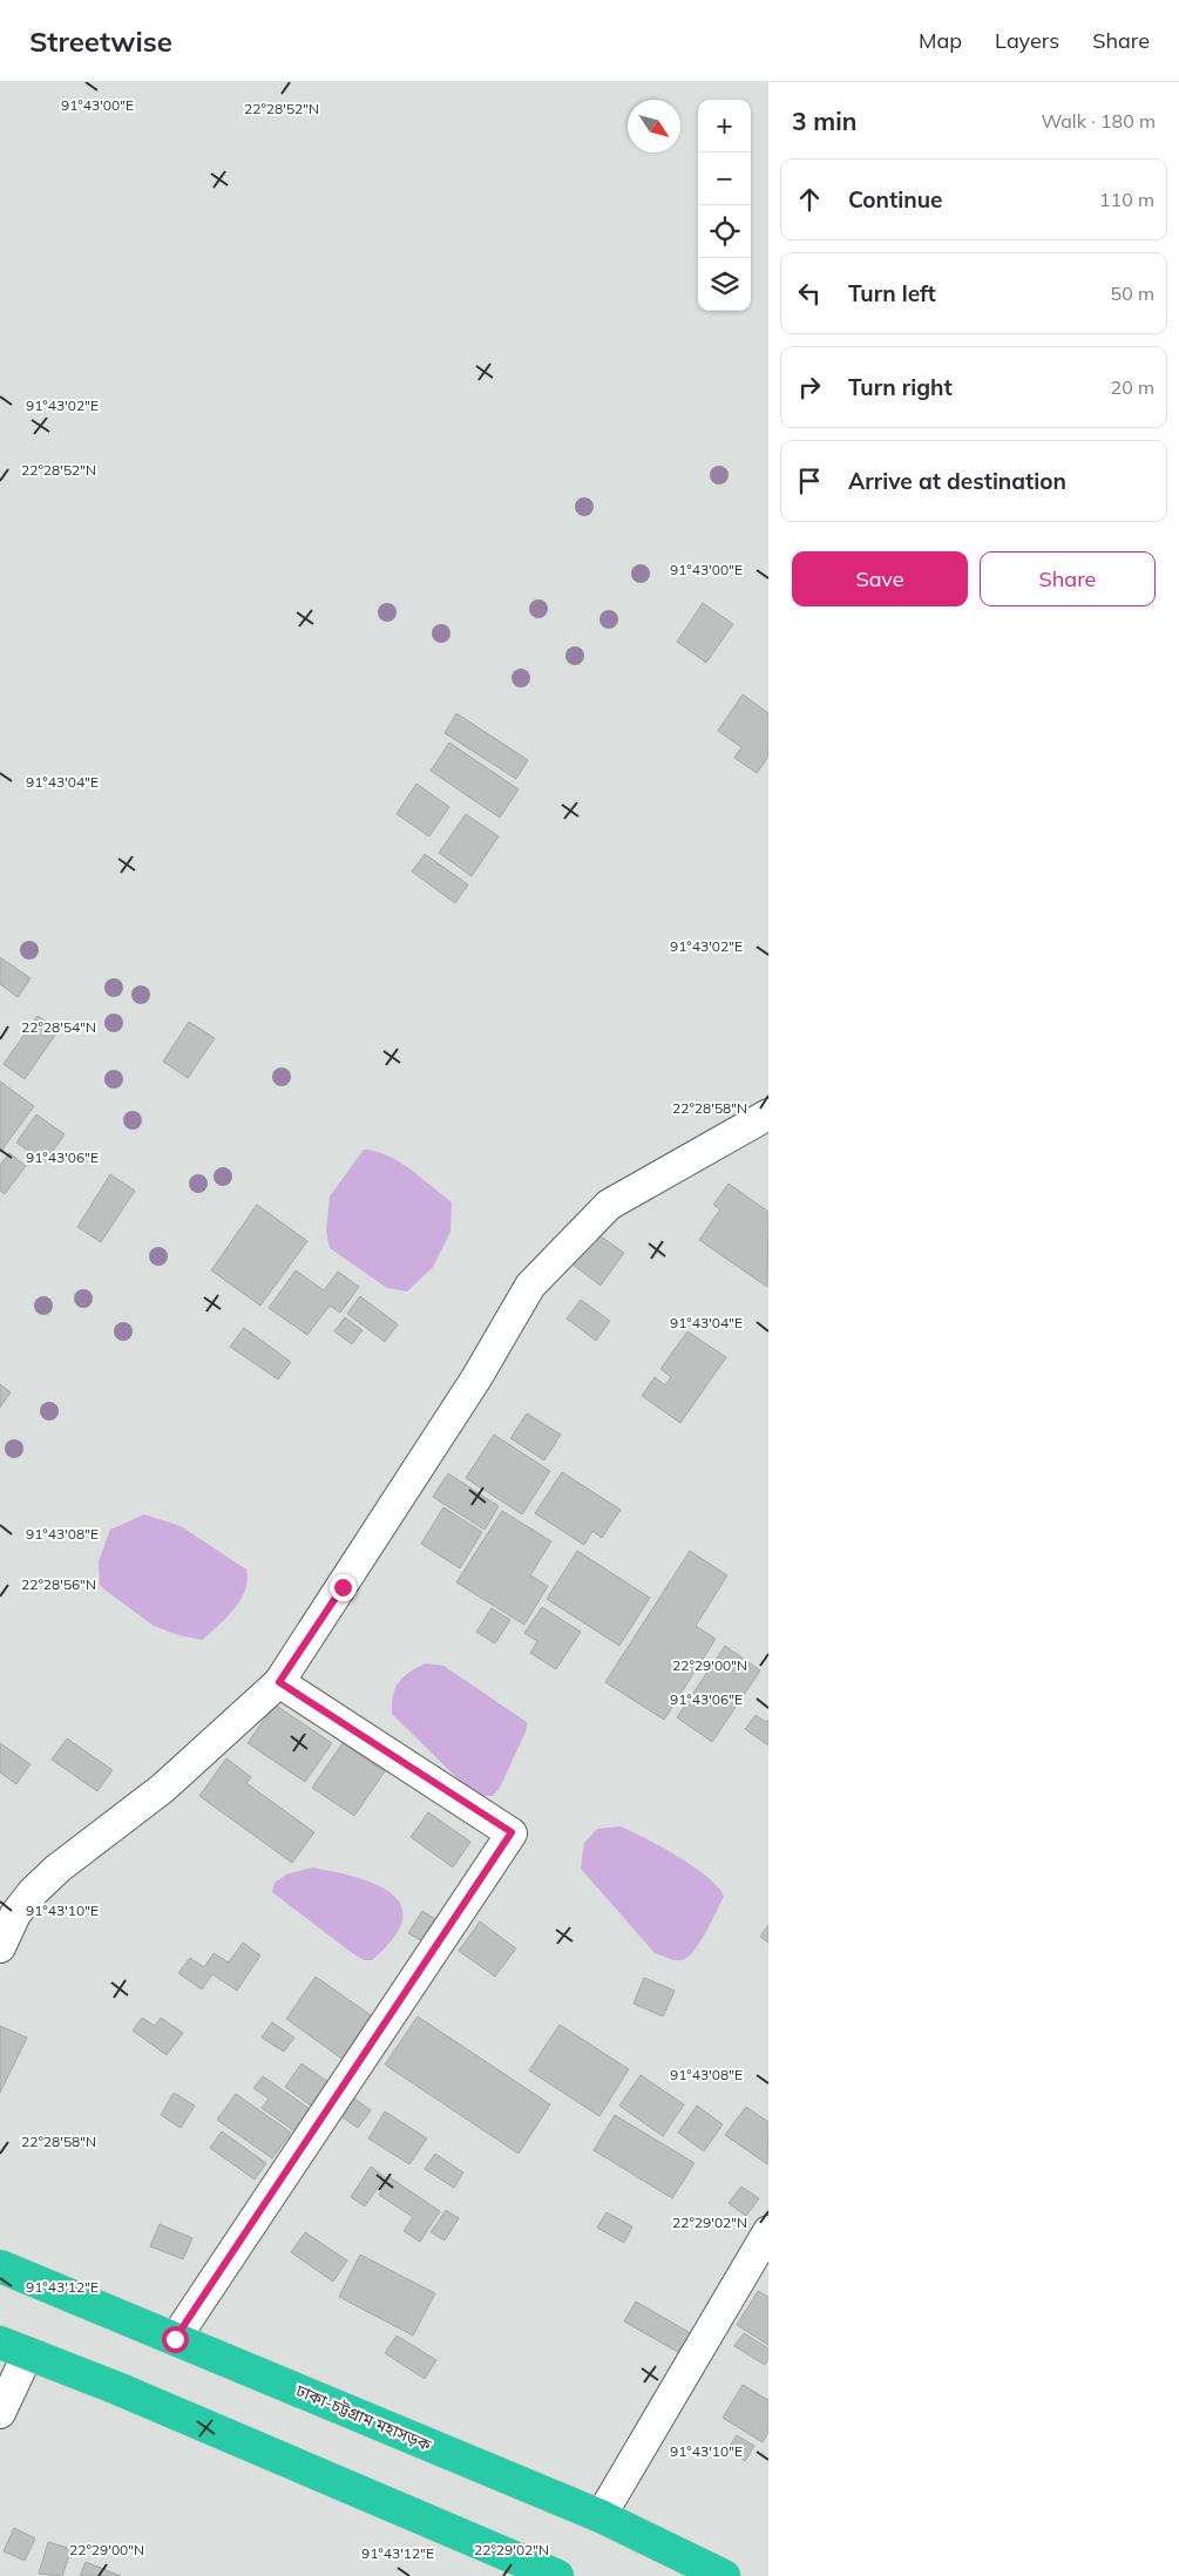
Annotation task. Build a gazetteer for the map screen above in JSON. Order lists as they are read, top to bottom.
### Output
{
  "streets": {
    "highway": ["ঢাকা-চট্টগ্রাম মহাসড়ক"]
  },
  "north": "bottom right",
  "page": {
    "header": "Streetwise",
    "nav": ["Map", "Layers", "Share"],
    "heading": ["3 min", "Walk · 180 m"],
    "map_buttons": ["+", "−"],
    "list": [
      ["Continue", "110 m"],
      ["Turn left", "50 m"],
      ["Turn right", "20 m"],
      "Arrive at destination"
    ],
    "buttons": ["Save", "Share"]
  },
  "coordinates": [
    "91°43'00\"E",
    "22°28'52\"N",
    "91°43'02\"E",
    "91°43'04\"E",
    "22°28'54\"N",
    "22°28'58\"N",
    "91°43'06\"E",
    "91°43'08\"E",
    "22°28'56\"N",
    "22°29'00\"N",
    "91°43'10\"E",
    "22°29'02\"N",
    "91°43'12\"E"
  ]
}
